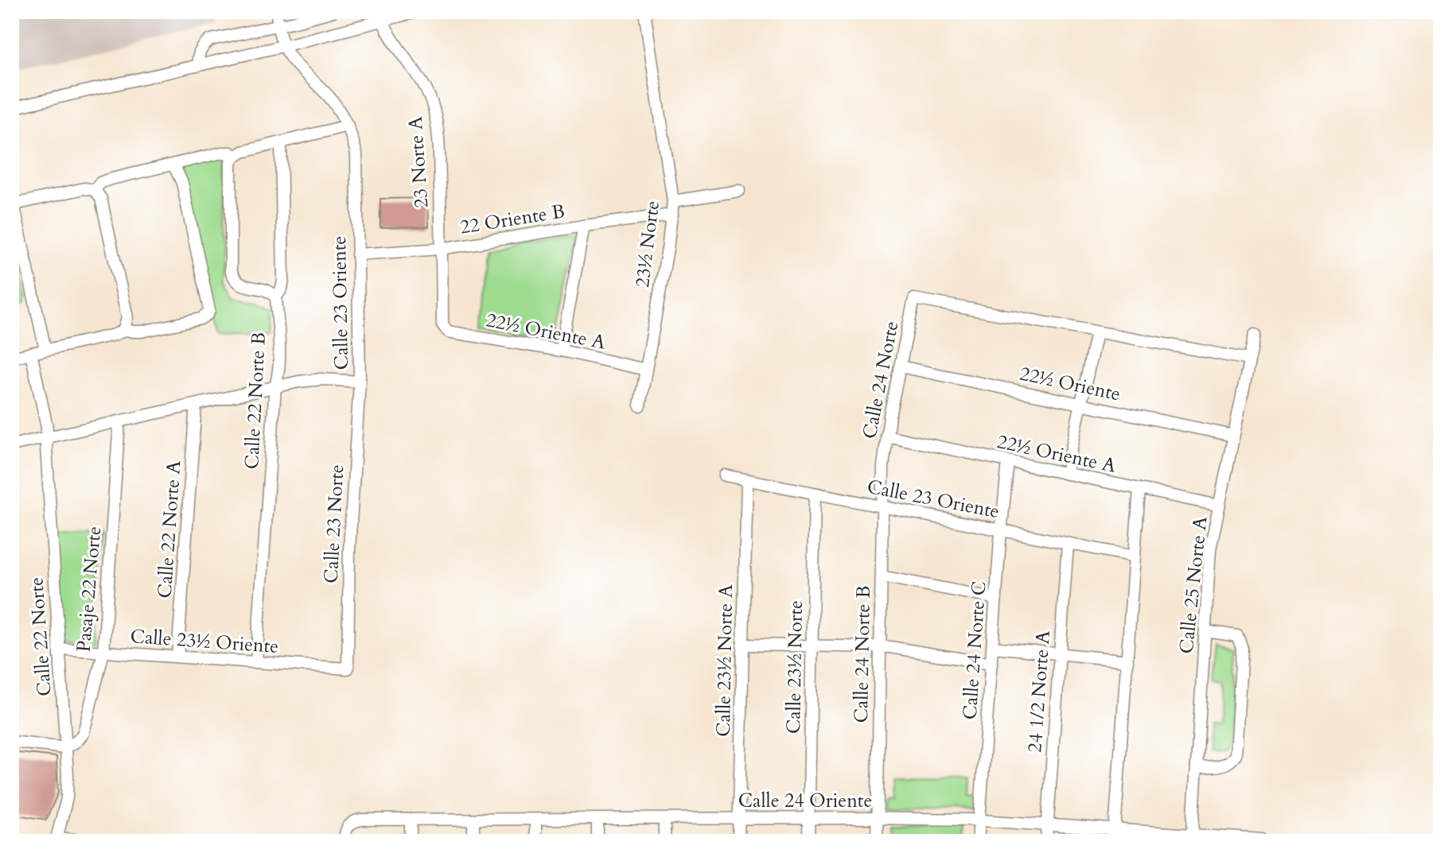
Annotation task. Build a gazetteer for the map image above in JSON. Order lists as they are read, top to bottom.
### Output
{
  "streets": {
    "street": [
      "23 Norte A",
      "22 Oriente B",
      "23½ Norte",
      "Calle 23 Oriente",
      "22½ Oriente A",
      "Calle 24 Norte",
      "22½ Oriente",
      "Calle 22 Norte B",
      "Calle 23 Norte",
      "Calle 22 Norte A",
      "Calle 25 Norte A",
      "Pasaje 22 Norte",
      "Calle 22 Norte",
      "Calle 23½ Oriente",
      "Calle 24 Norte C",
      "Calle 24 Norte B",
      "Calle 23½ Norte A",
      "Calle 23½ Norte",
      "24 1/2 Norte A",
      "Calle 24 Oriente"
    ]
  },
  "crossings": [
    ["23 Norte A", "22 Oriente B"],
    ["23 Norte A", "22½ Oriente A"],
    ["22 Oriente B", "23½ Norte"],
    ["22 Oriente B", "Calle 23 Oriente"],
    ["23½ Norte", "22½ Oriente A"],
    ["Calle 23 Oriente", "Calle 22 Norte B"],
    ["Calle 23 Oriente", "Calle 23 Norte"],
    ["Calle 23 Oriente", "Calle 22 Norte A"],
    ["Calle 23 Oriente", "Pasaje 22 Norte"],
    ["Calle 23 Oriente", "Calle 22 Norte"],
    ["Calle 23 Oriente", "Calle 24 Norte C"],
    ["Calle 23 Oriente", "Calle 24 Norte B"],
    ["Calle 23 Oriente", "Calle 23½ Norte A"],
    ["Calle 23 Oriente", "Calle 23½ Norte"],
    ["Calle 23 Oriente", "24 1/2 Norte A"],
    ["22½ Oriente A", "Calle 24 Norte"],
    ["22½ Oriente A", "Calle 25 Norte A"],
    ["22½ Oriente A", "Calle 24 Norte C"],
    ["Calle 24 Norte", "22½ Oriente"],
    ["Calle 24 Norte", "Calle 24 Norte B"],
    ["22½ Oriente", "Calle 25 Norte A"],
    ["Calle 22 Norte B", "Calle 23½ Oriente"],
    ["Calle 23 Norte", "Calle 23½ Oriente"],
    ["Calle 22 Norte A", "Calle 23½ Oriente"],
    ["Calle 25 Norte A", "Calle 24 Oriente"],
    ["Pasaje 22 Norte", "Calle 22 Norte"],
    ["Pasaje 22 Norte", "Calle 23½ Oriente"],
    ["Calle 22 Norte", "Calle 23½ Oriente"],
    ["Calle 24 Norte C", "Calle 24 Oriente"],
    ["Calle 24 Norte B", "Calle 24 Oriente"],
    ["Calle 23½ Norte A", "Calle 24 Oriente"],
    ["Calle 23½ Norte", "Calle 24 Oriente"],
    ["24 1/2 Norte A", "Calle 24 Oriente"]
  ]
}
